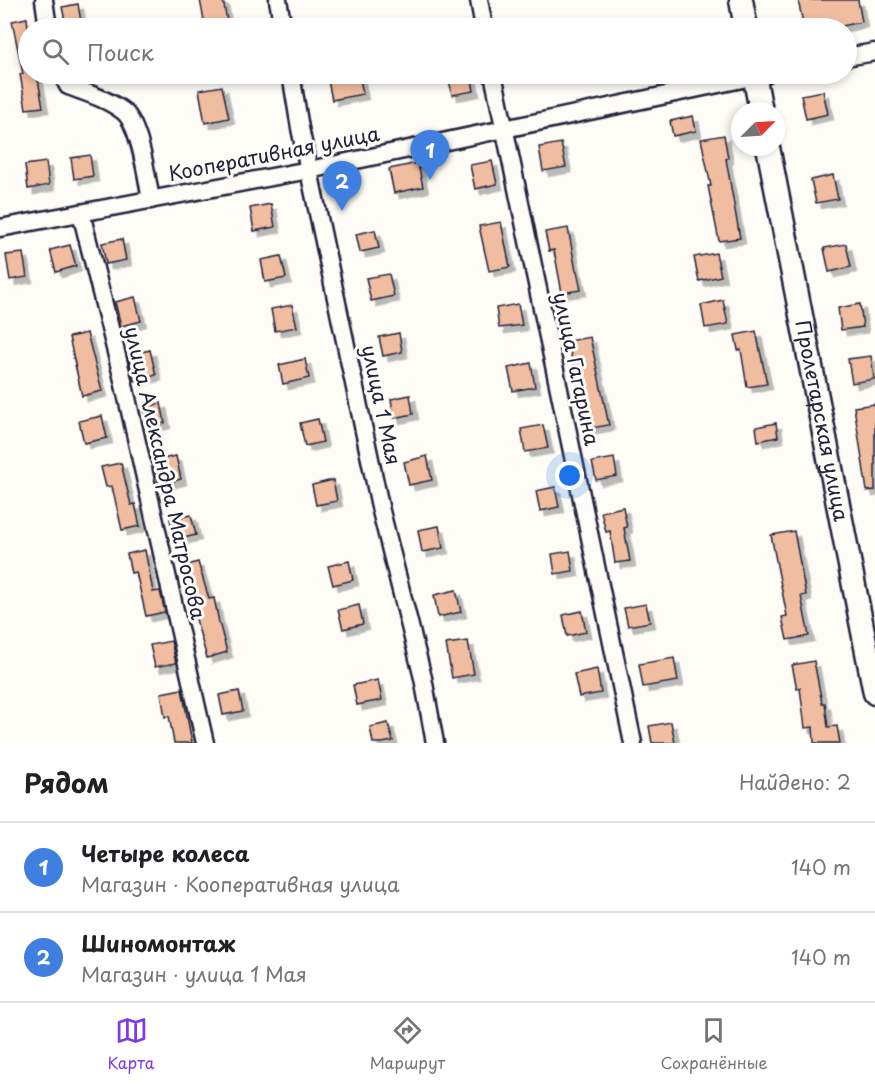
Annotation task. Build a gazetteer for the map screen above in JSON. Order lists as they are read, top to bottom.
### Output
{
  "streets": {
    "main road": ["Пролетарская улица"],
    "street": [
      "Кооперативная улица",
      "улица Гагарина",
      "улица 1 Мая",
      "улица Александра Матросова"
    ]
  },
  "crossings": [
    ["Кооперативная улица", "улица Гагарина"],
    ["Кооперативная улица", "улица 1 Мая"],
    ["Кооперативная улица", "улица Александра Матросова"]
  ],
  "north": "top right",
  "page": {
    "search": "Поиск",
    "pins": ["1", "2"],
    "heading": ["Рядом", "Найдено: 2"],
    "list": [
      {
        "mark": "1",
        "name": "Четыре колеса",
        "note": "Магазин · Кооперативная улица",
        "value": "140 m"
      },
      {
        "mark": "2",
        "name": "Шиномонтаж",
        "note": "Магазин · улица 1 Мая",
        "value": "140 m"
      }
    ],
    "nav": ["Карта", "Маршрут", "Сохранённые"]
  }
}
